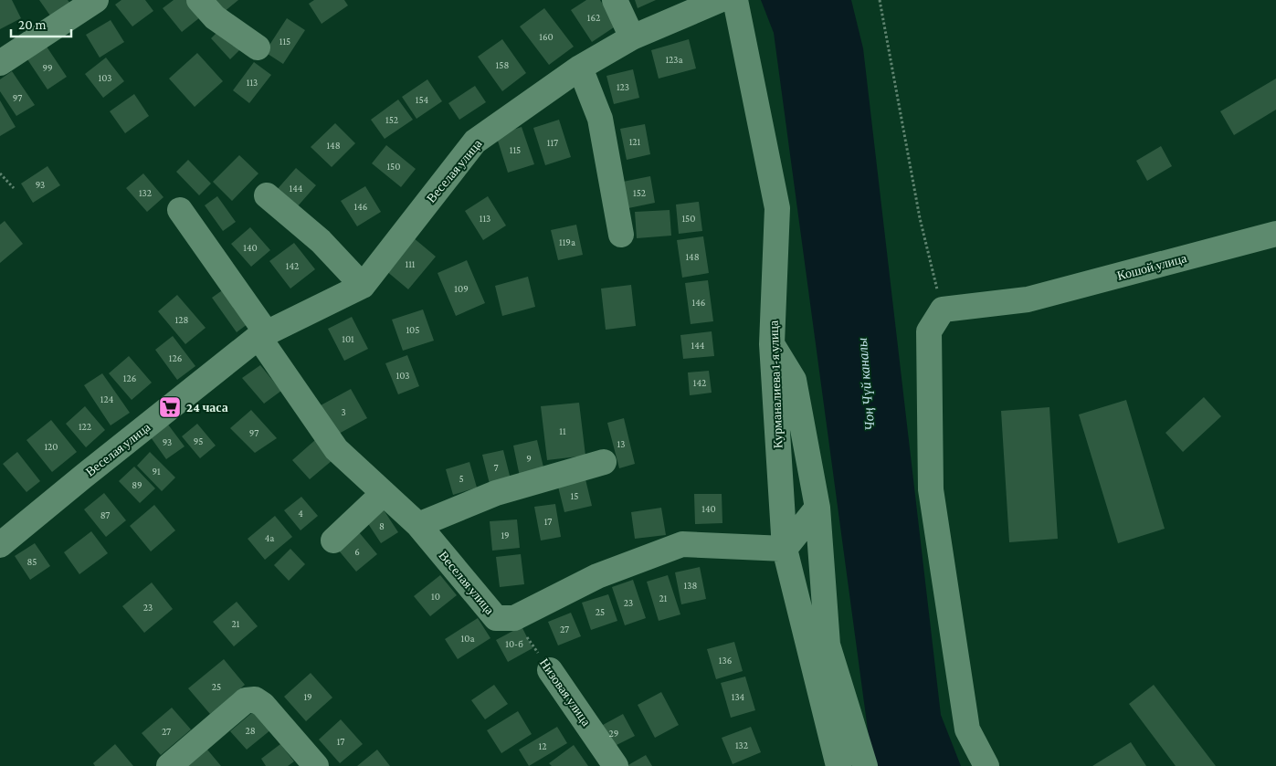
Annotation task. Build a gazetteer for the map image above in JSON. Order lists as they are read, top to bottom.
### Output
{
  "streets": {
    "street": [
      "Веселая улица",
      "Кошой улица",
      "Курманалиева 1-я улица",
      "Низовая улица"
    ]
  },
  "crossings": [
    ["Веселая улица", "Низовая улица"]
  ],
  "water": ["Чоң Чүй каналы"],
  "places": {
    "supermarket": ["24 часа"]
  },
  "house_numbers": [
    "162",
    "160",
    "115",
    "123a",
    "158",
    "99",
    "103",
    "113",
    "123",
    "97",
    "154",
    "152",
    "121",
    "117",
    "148",
    "115",
    "150",
    "93",
    "144",
    "132",
    "152",
    "146",
    "113",
    "150",
    "119a",
    "140",
    "148",
    "111",
    "142",
    "109",
    "146",
    "128",
    "105",
    "101",
    "144",
    "126",
    "103",
    "126",
    "142",
    "124",
    "3",
    "122",
    "11",
    "97",
    "95",
    "93",
    "13",
    "120",
    "9",
    "7",
    "91",
    "5",
    "89",
    "15",
    "140",
    "4",
    "87",
    "17",
    "8",
    "19",
    "4a",
    "6",
    "85",
    "138",
    "10",
    "21",
    "23",
    "23",
    "25",
    "21",
    "27",
    "10a",
    "10-б",
    "136",
    "25",
    "19",
    "134",
    "28",
    "27",
    "29",
    "17",
    "132",
    "12"
  ],
  "scale_bar": "20 m"
}
